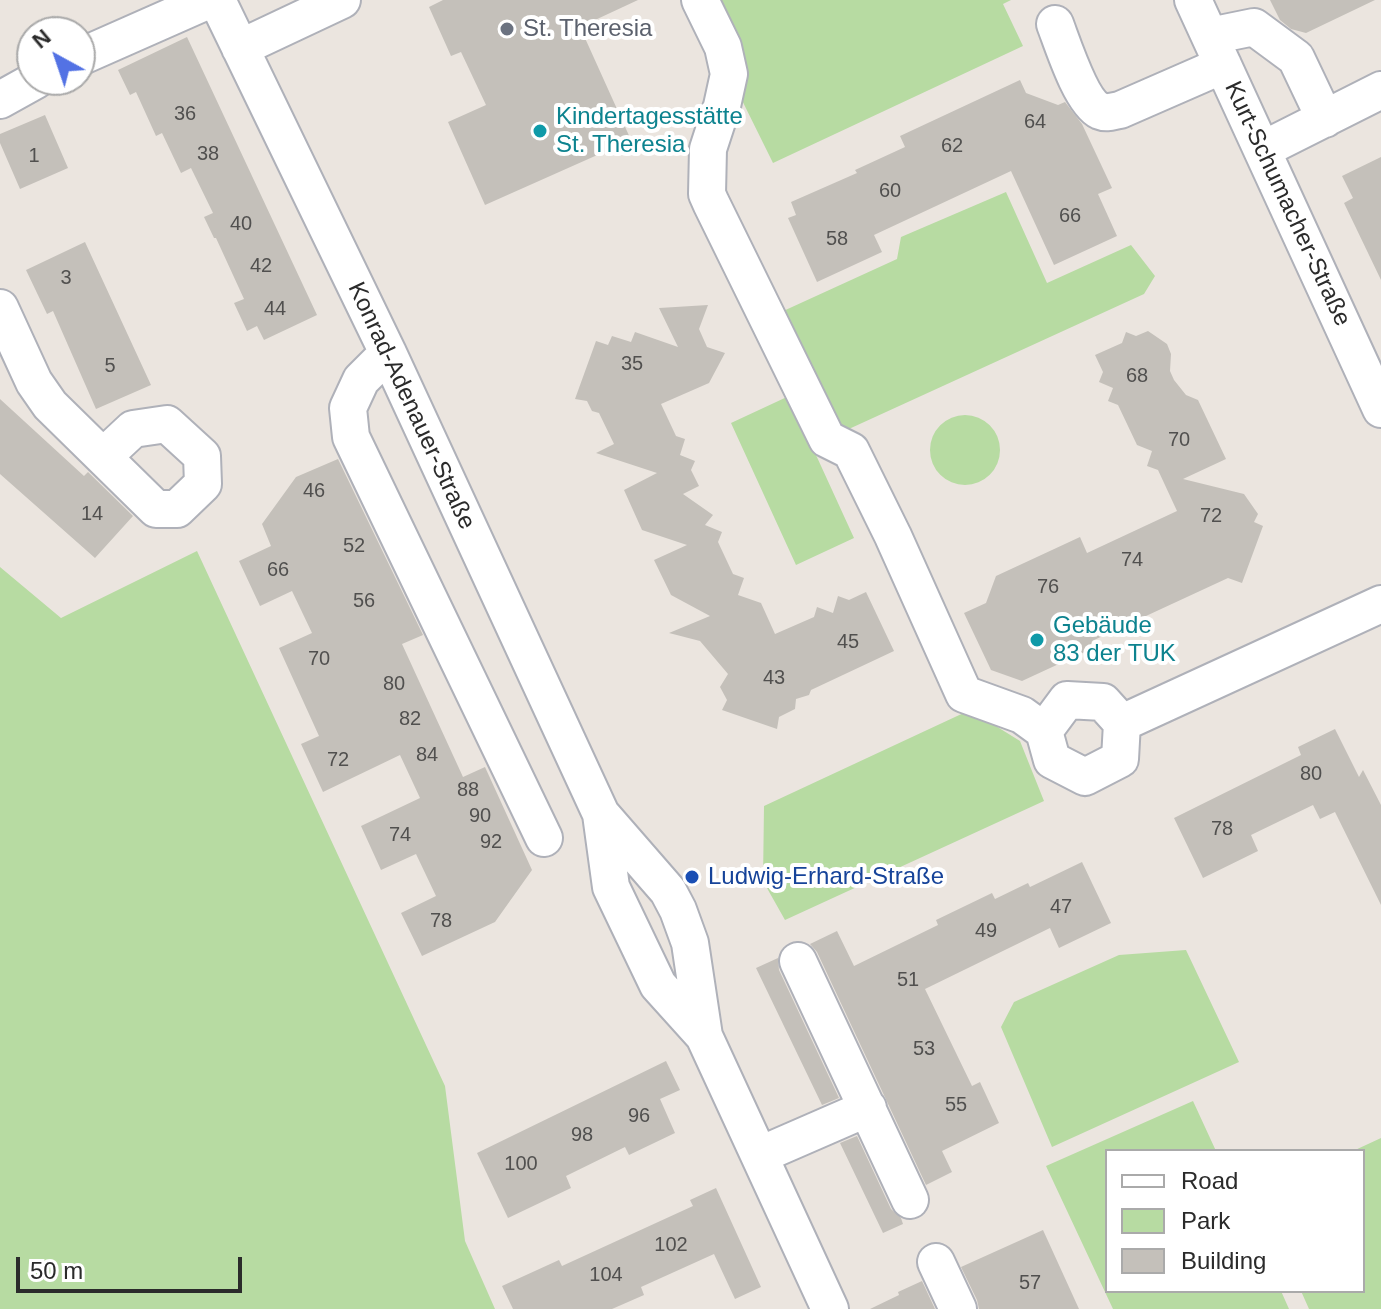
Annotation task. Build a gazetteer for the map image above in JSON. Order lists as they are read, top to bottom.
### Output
{
  "streets": {
    "street": ["Kurt-Schumacher-Straße", "Konrad-Adenauer-Straße"]
  },
  "places": [
    "St. Theresia",
    "Kindertagesstätte St. Theresia",
    "Gebäude 83 der TUK",
    "Ludwig-Erhard-Straße"
  ],
  "house_numbers": [
    "36",
    "64",
    "62",
    "38",
    "1",
    "60",
    "66",
    "40",
    "58",
    "42",
    "3",
    "44",
    "35",
    "5",
    "68",
    "70",
    "46",
    "14",
    "72",
    "52",
    "74",
    "66",
    "76",
    "56",
    "45",
    "70",
    "43",
    "80",
    "82",
    "84",
    "72",
    "80",
    "88",
    "90",
    "78",
    "74",
    "92",
    "47",
    "78",
    "49",
    "51",
    "53",
    "55",
    "96",
    "98",
    "100",
    "102",
    "104",
    "57"
  ],
  "legend": ["Road", "Park", "Building"],
  "scale_bar": "50 m",
  "north": "top left"
}
